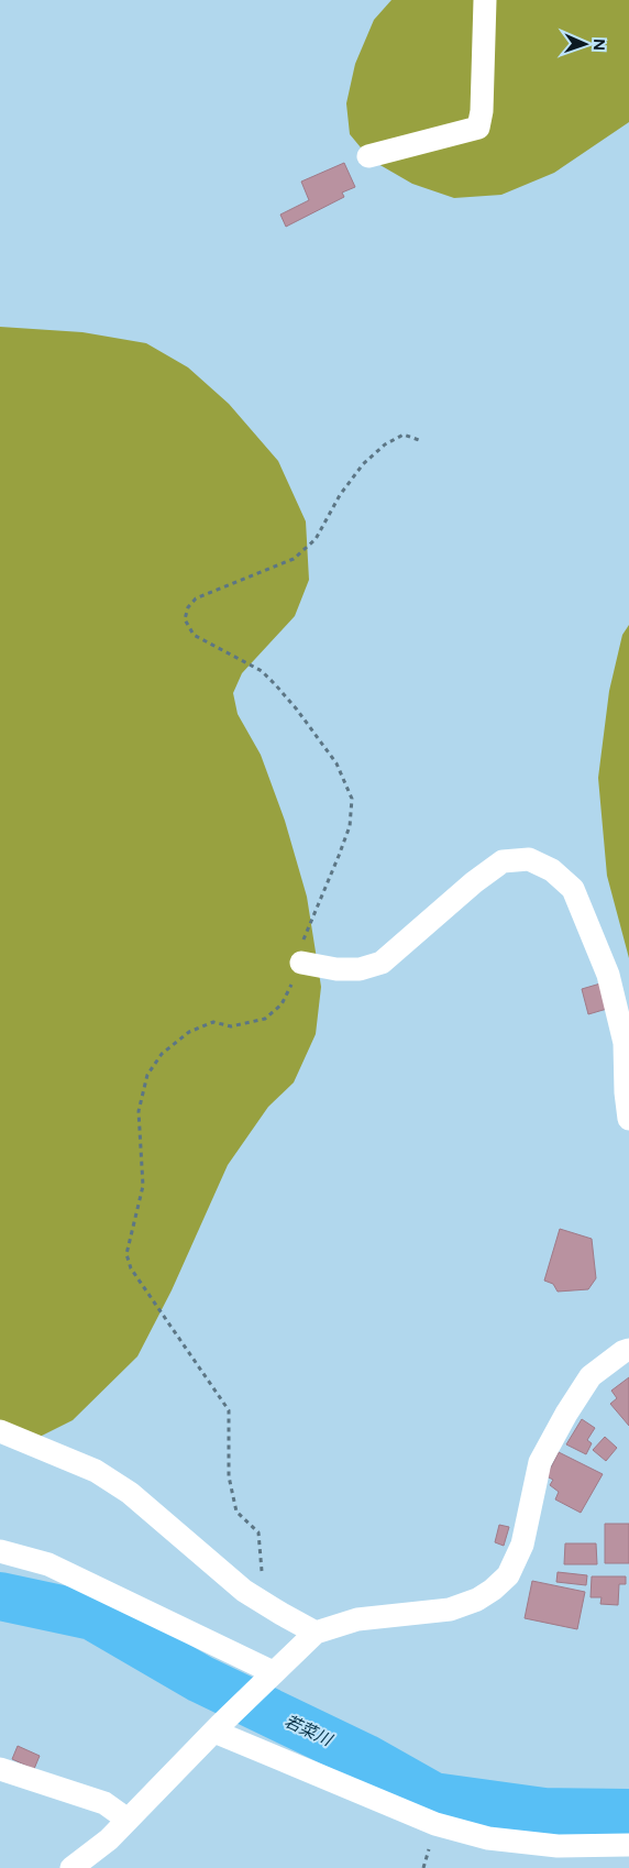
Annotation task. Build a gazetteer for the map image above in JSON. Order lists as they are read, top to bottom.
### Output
{
  "water": ["若菜川"],
  "north": "right"
}
